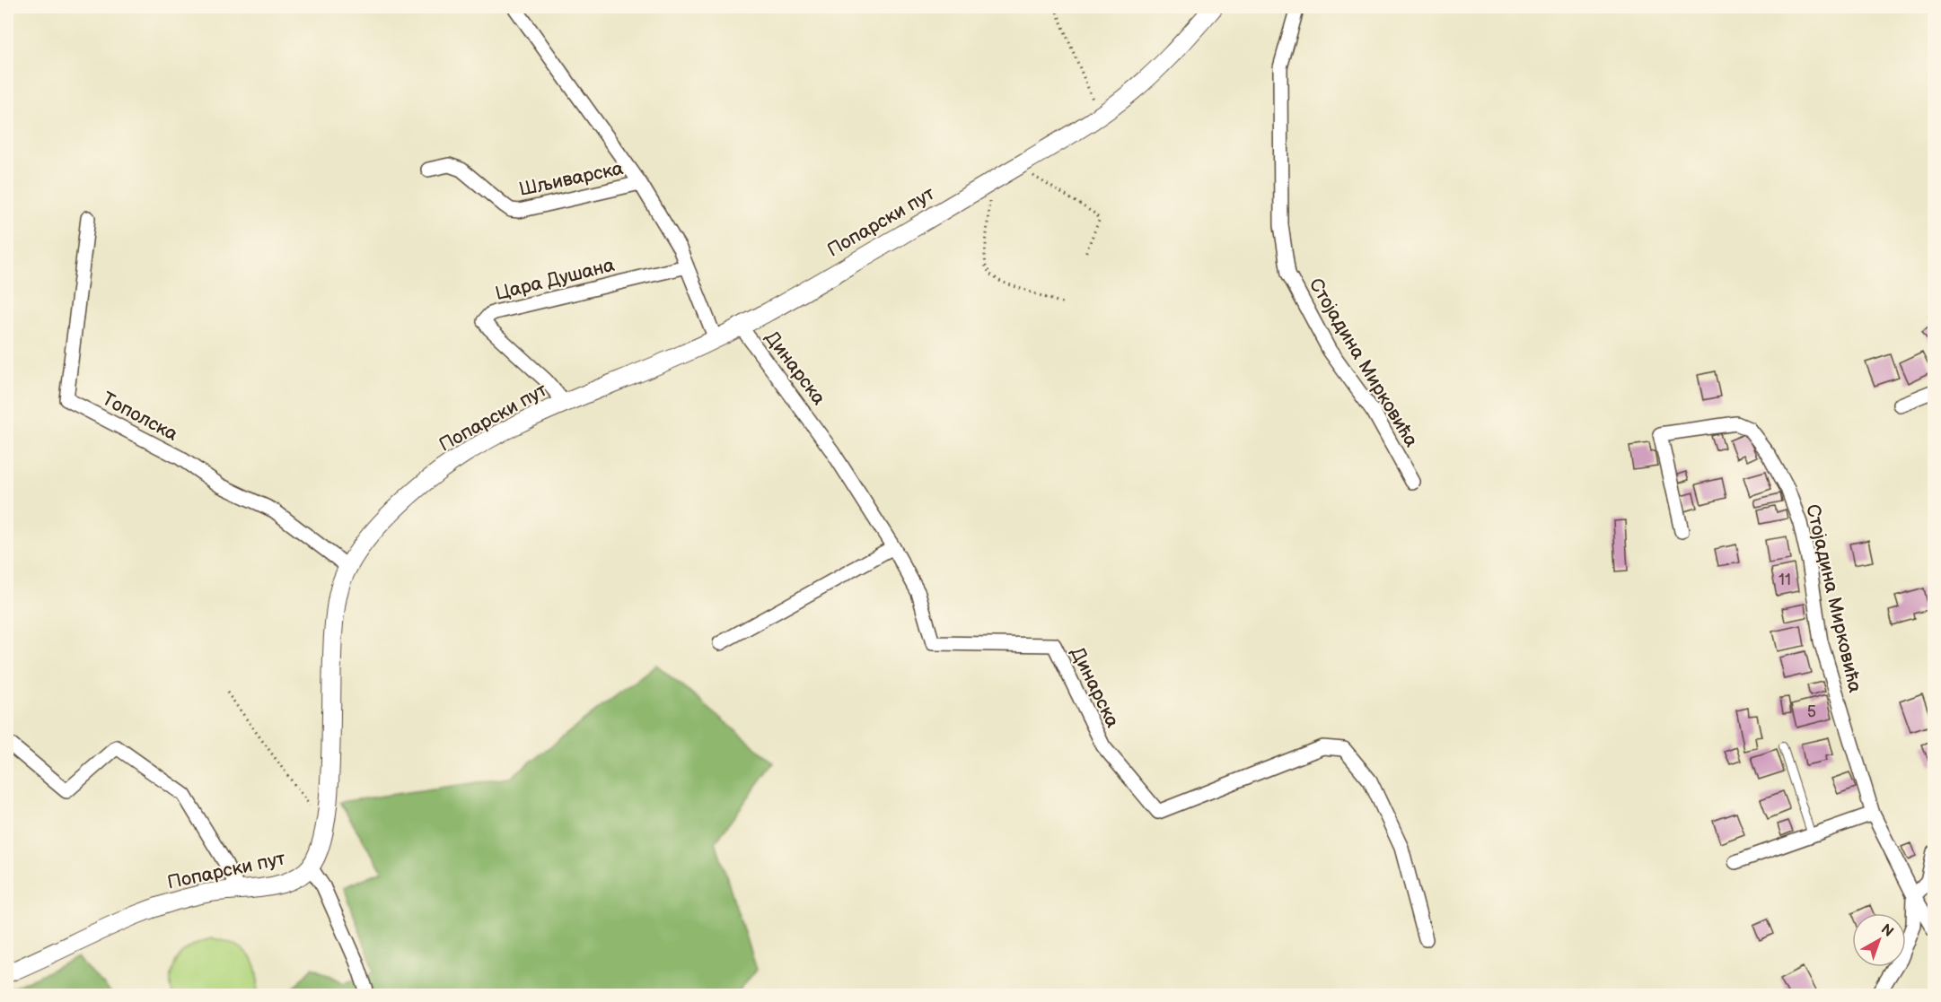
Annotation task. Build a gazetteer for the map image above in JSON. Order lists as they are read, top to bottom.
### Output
{
  "streets": {
    "street": [
      "Шљиварска",
      "Попарски пут",
      "Цара Душана",
      "Стојадина Мирковића",
      "Динарска",
      "Тополска"
    ]
  },
  "crossings": [
    ["Попарски пут", "Цара Душана"],
    ["Попарски пут", "Динарска"],
    ["Попарски пут", "Тополска"]
  ],
  "house_numbers": ["11", "5"],
  "north": "top right"
}
